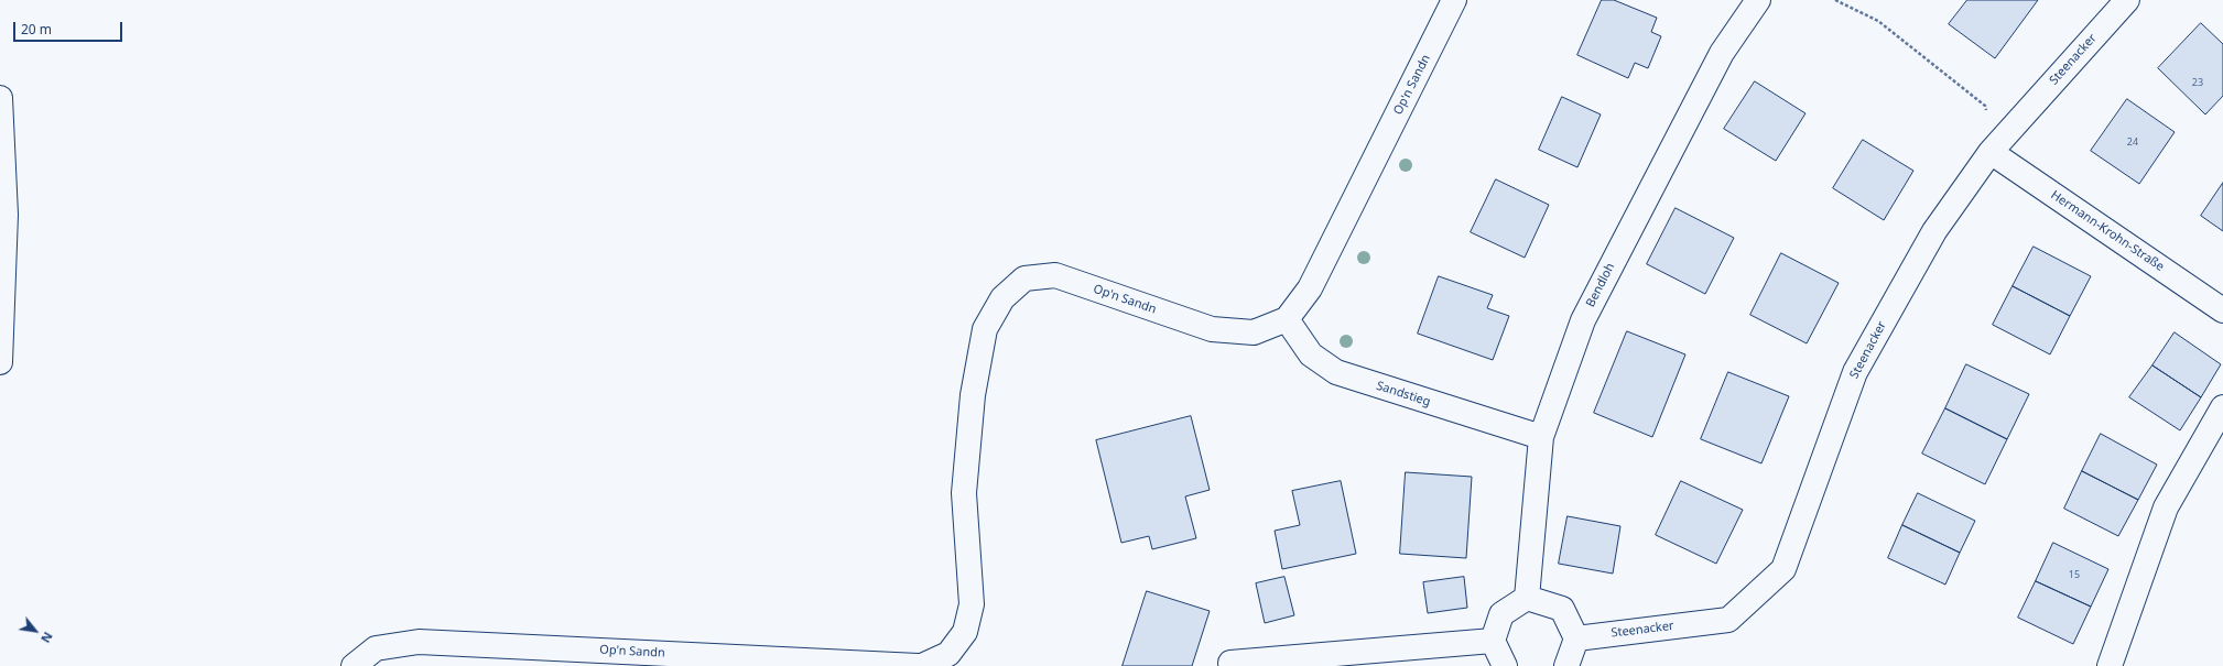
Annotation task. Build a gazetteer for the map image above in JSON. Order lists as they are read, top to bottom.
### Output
{
  "streets": {
    "street": [
      "Steenacker",
      "Op'n Sandn",
      "Hermann-Krohn-Straße",
      "Bendloh",
      "Sandstieg"
    ]
  },
  "crossings": [
    ["Steenacker", "Hermann-Krohn-Straße"],
    ["Op'n Sandn", "Sandstieg"],
    ["Bendloh", "Sandstieg"]
  ],
  "house_numbers": ["23", "24", "15"],
  "scale_bar": "20 m",
  "north": "bottom right"
}
